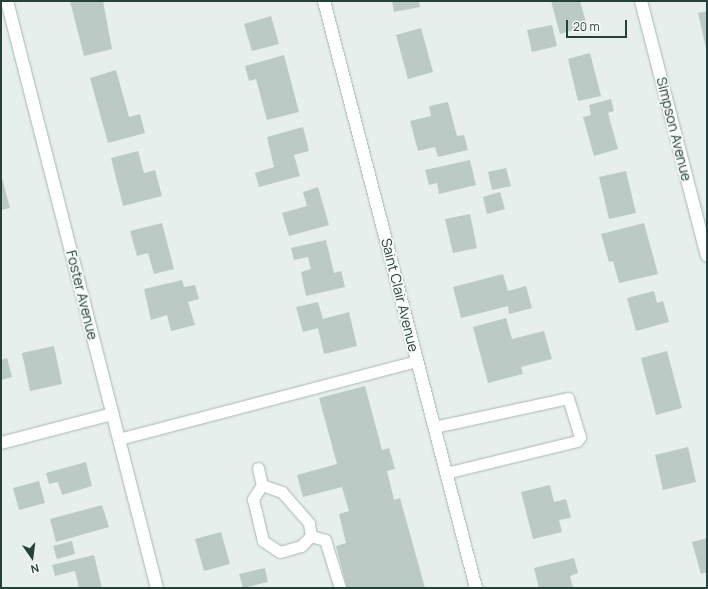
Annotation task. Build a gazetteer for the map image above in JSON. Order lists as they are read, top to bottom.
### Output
{
  "streets": {
    "street": ["Simpson Avenue", "Foster Avenue", "Saint Clair Avenue"]
  },
  "scale_bar": "20 m",
  "north": "bottom"
}
